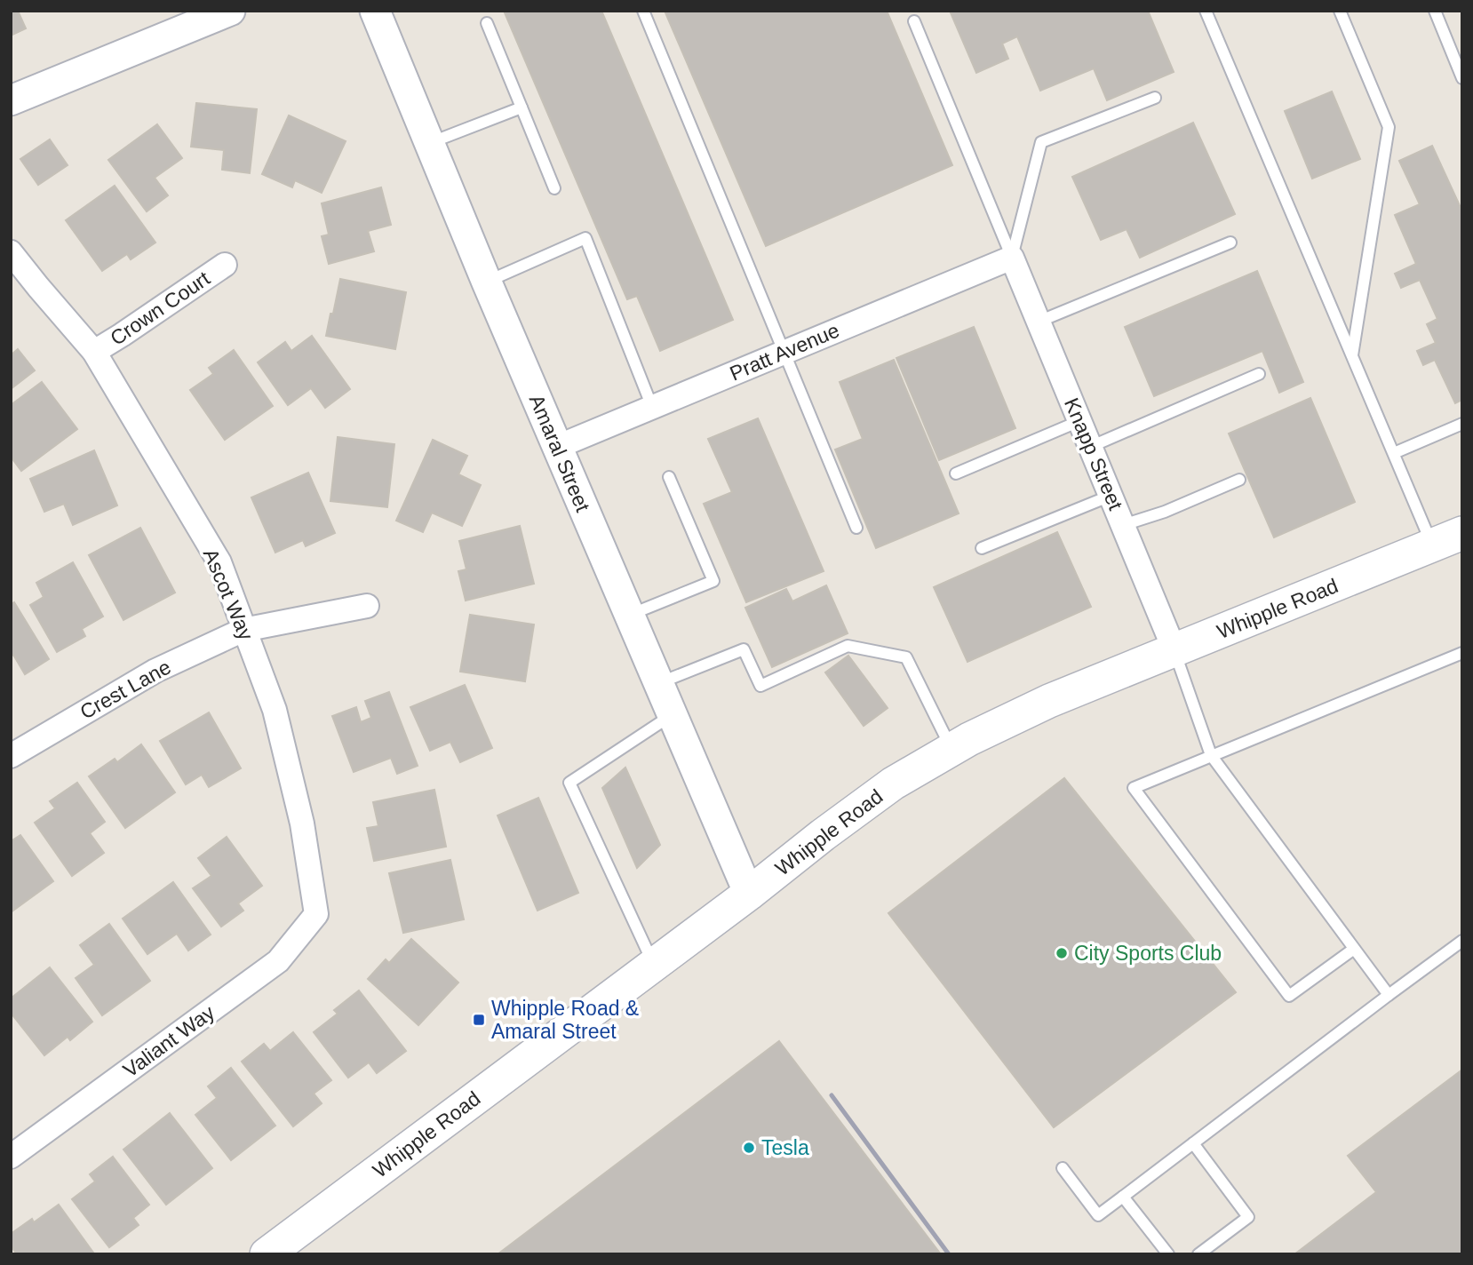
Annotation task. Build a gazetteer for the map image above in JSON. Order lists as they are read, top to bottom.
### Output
{
  "streets": {
    "main road": ["Whipple Road"],
    "street": [
      "Crown Court",
      "Pratt Avenue",
      "Amaral Street",
      "Knapp Street",
      "Ascot Way",
      "Crest Lane",
      "Valiant Way"
    ]
  },
  "crossings": [
    ["Crown Court", "Ascot Way"],
    ["Pratt Avenue", "Amaral Street"],
    ["Pratt Avenue", "Knapp Street"],
    ["Amaral Street", "Whipple Road"],
    ["Knapp Street", "Whipple Road"],
    ["Ascot Way", "Crest Lane"],
    ["Ascot Way", "Valiant Way"]
  ],
  "places": {
    "other": ["City Sports Club", "Tesla"],
    "transit": ["Whipple Road & Amaral Street"]
  }
}
